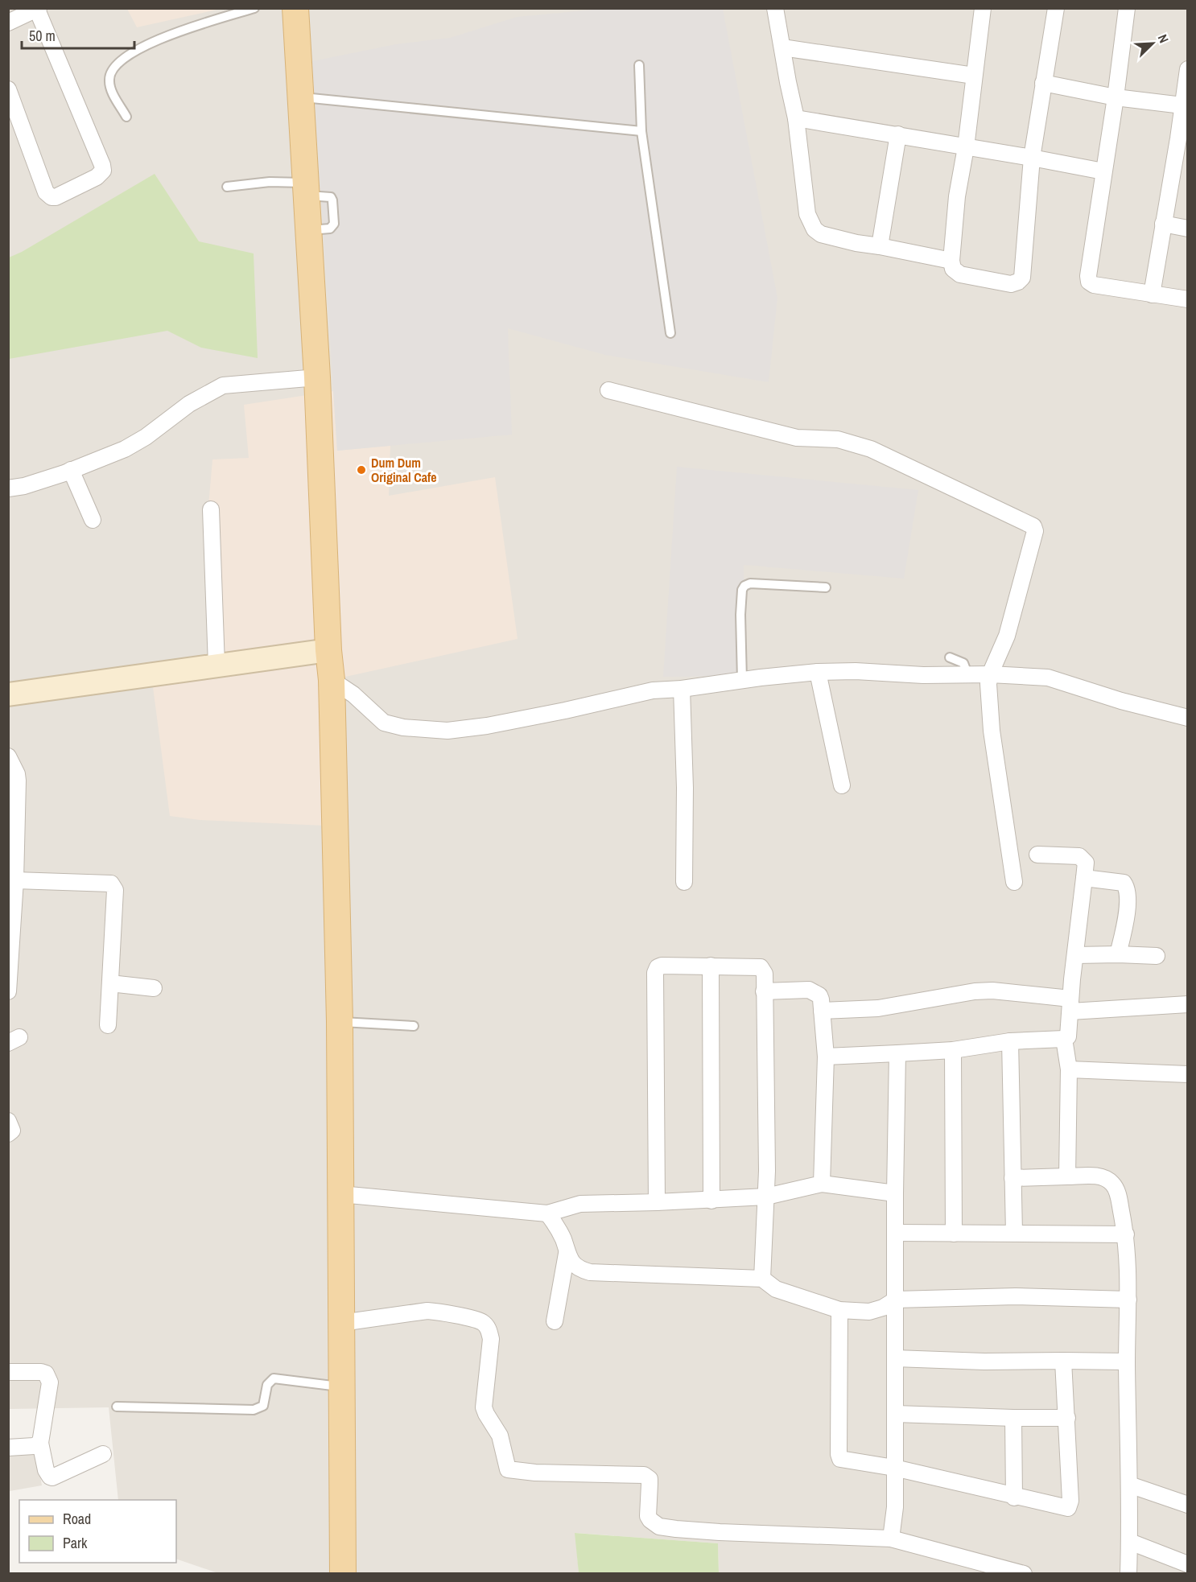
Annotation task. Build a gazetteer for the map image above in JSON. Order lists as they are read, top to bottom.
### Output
{
  "places": ["Dum Dum Original Cafe"],
  "legend": ["Road", "Park"],
  "scale_bar": "50 m",
  "north": "top right"
}
